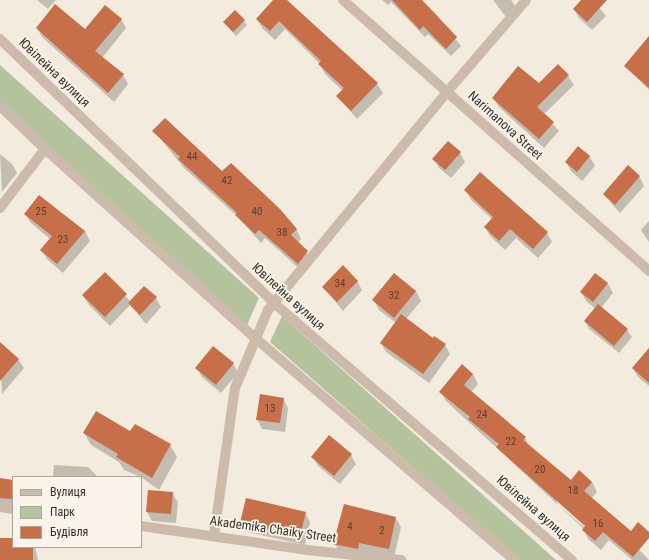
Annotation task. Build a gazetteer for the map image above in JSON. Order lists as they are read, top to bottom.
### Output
{
  "streets": {
    "street": ["Ювілейна вулиця", "Narimanova Street", "Akademika Chaiky Street"]
  },
  "house_numbers": [
    "44",
    "42",
    "25",
    "40",
    "38",
    "23",
    "34",
    "32",
    "13",
    "24",
    "22",
    "20",
    "18",
    "16",
    "4",
    "2"
  ],
  "legend": ["Вулиця", "Парк", "Будівля"]
}
